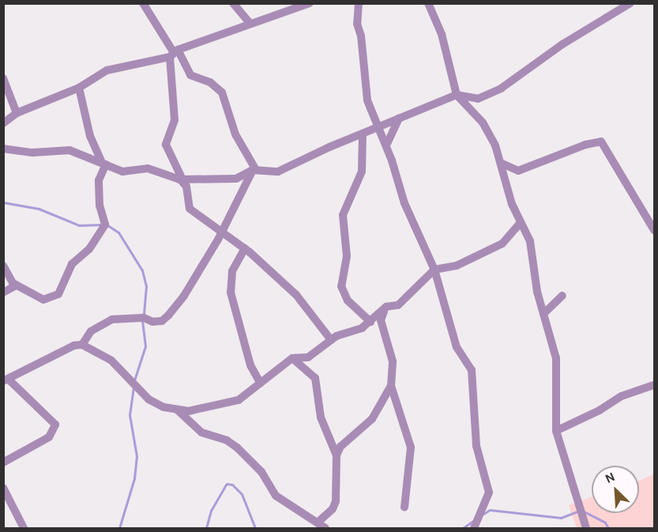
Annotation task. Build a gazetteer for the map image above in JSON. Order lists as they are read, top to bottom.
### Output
{
  "north": "top left"
}
